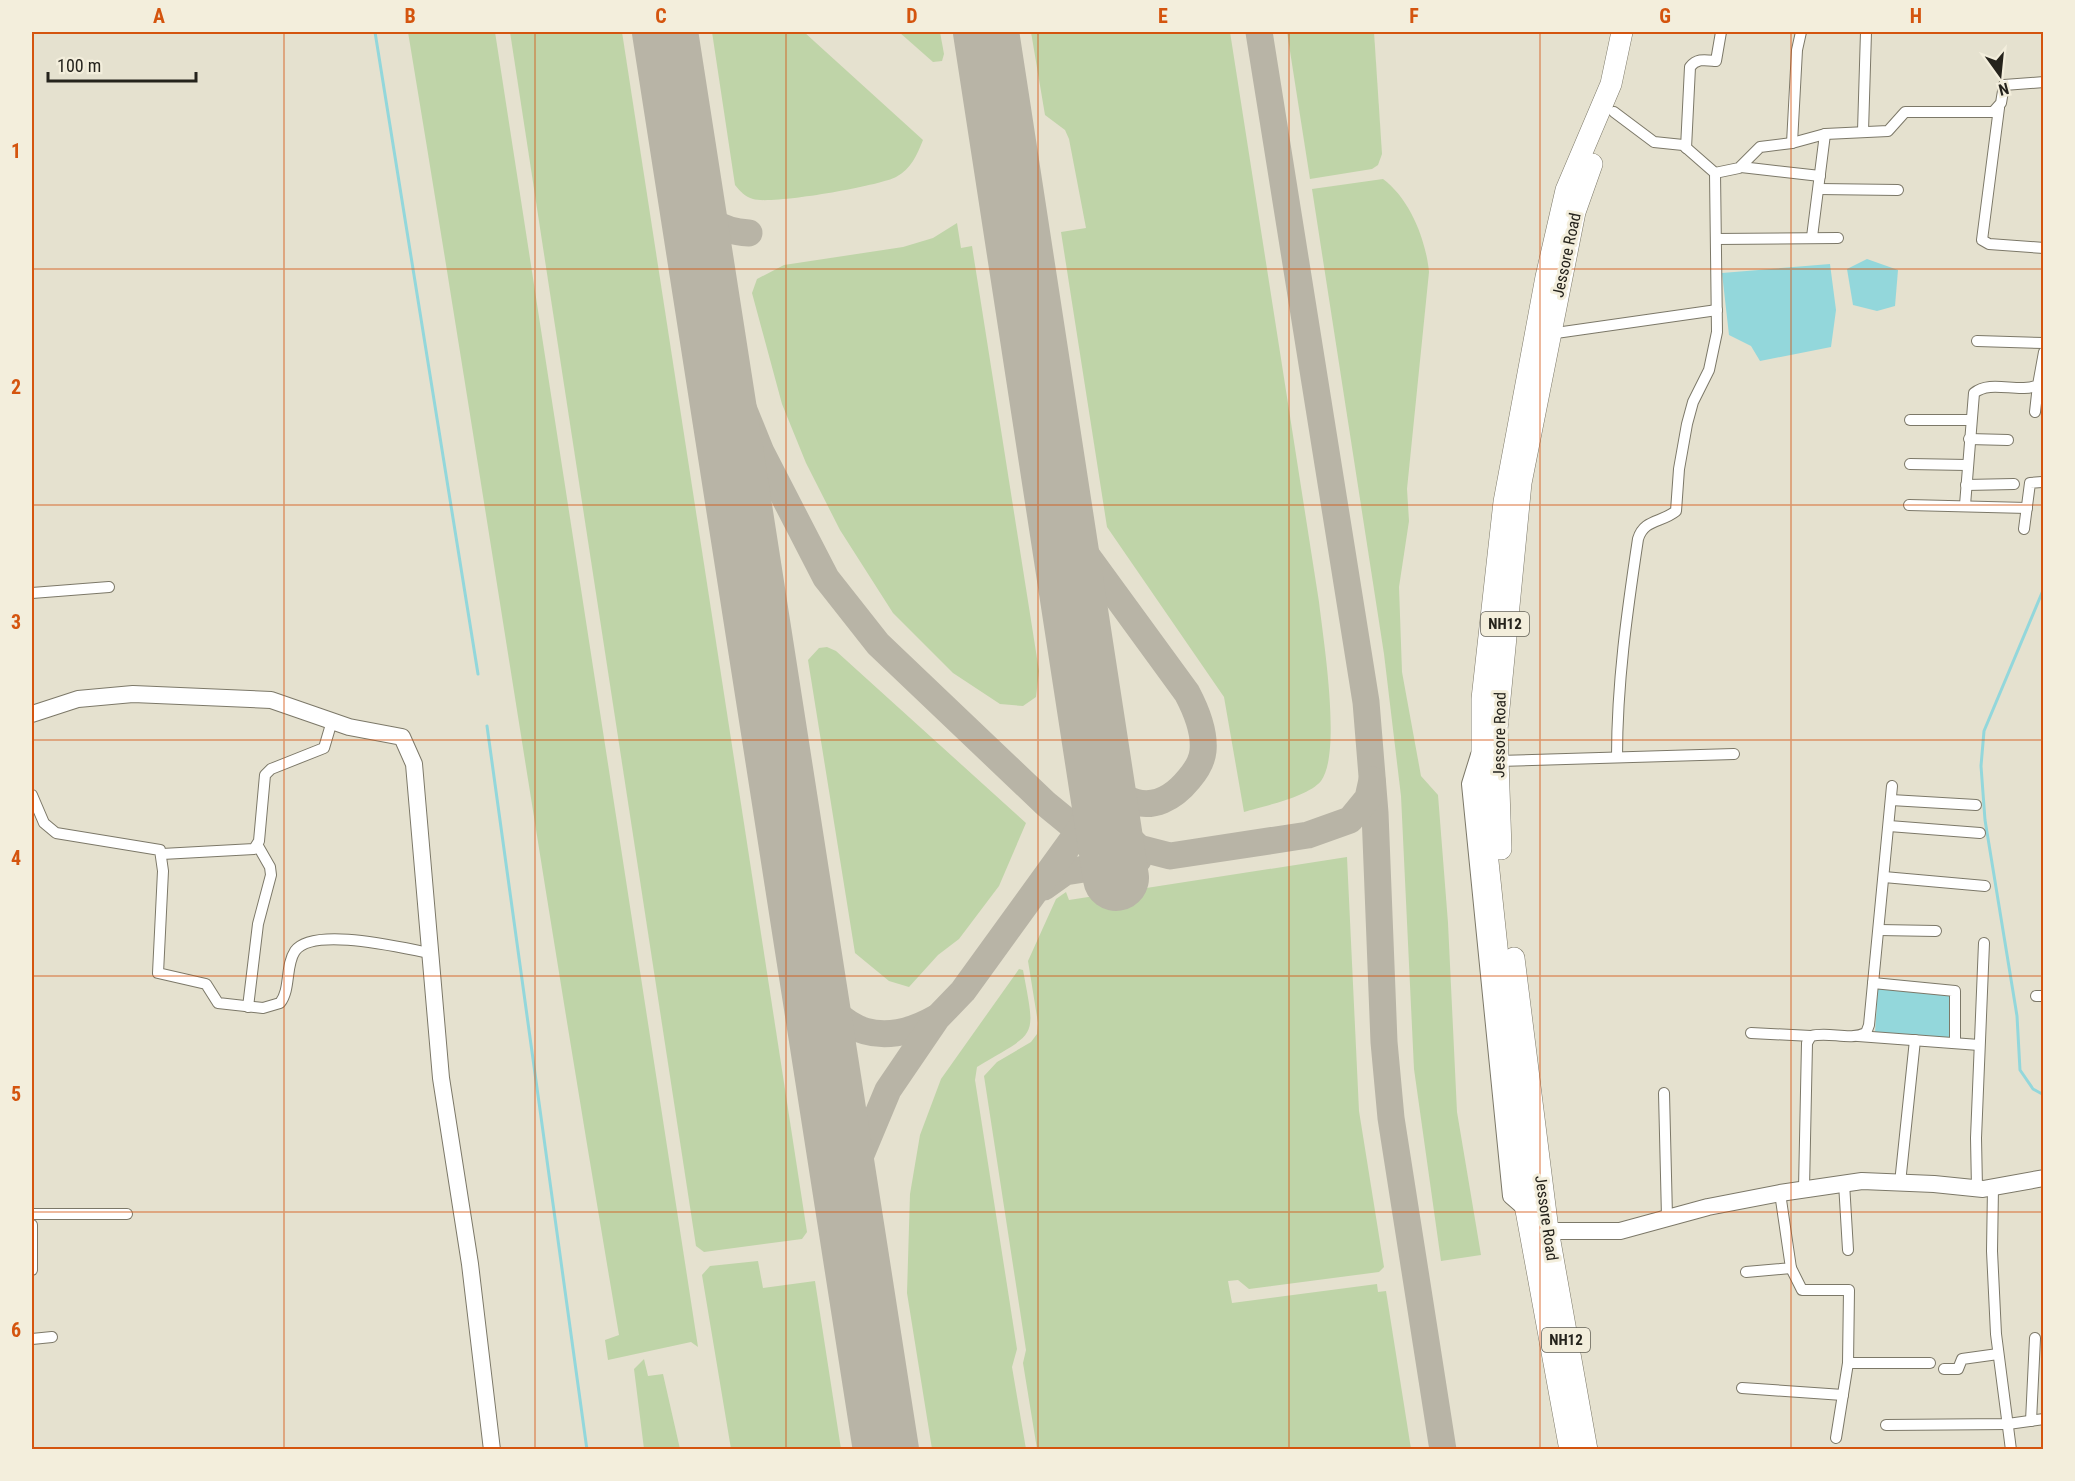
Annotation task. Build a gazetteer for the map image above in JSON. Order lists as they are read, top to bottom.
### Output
{
  "streets": {
    "highway": ["Jessore Road", "NH12"]
  },
  "crossings": [
    ["Jessore Road", "NH12"]
  ],
  "scale_bar": "100 m",
  "north": "bottom",
  "grid": {
    "columns": [
      "A",
      "B",
      "C",
      "D",
      "E",
      "F",
      "G",
      "H"
    ],
    "rows": [
      "1",
      "2",
      "3",
      "4",
      "5",
      "6"
    ]
  }
}
